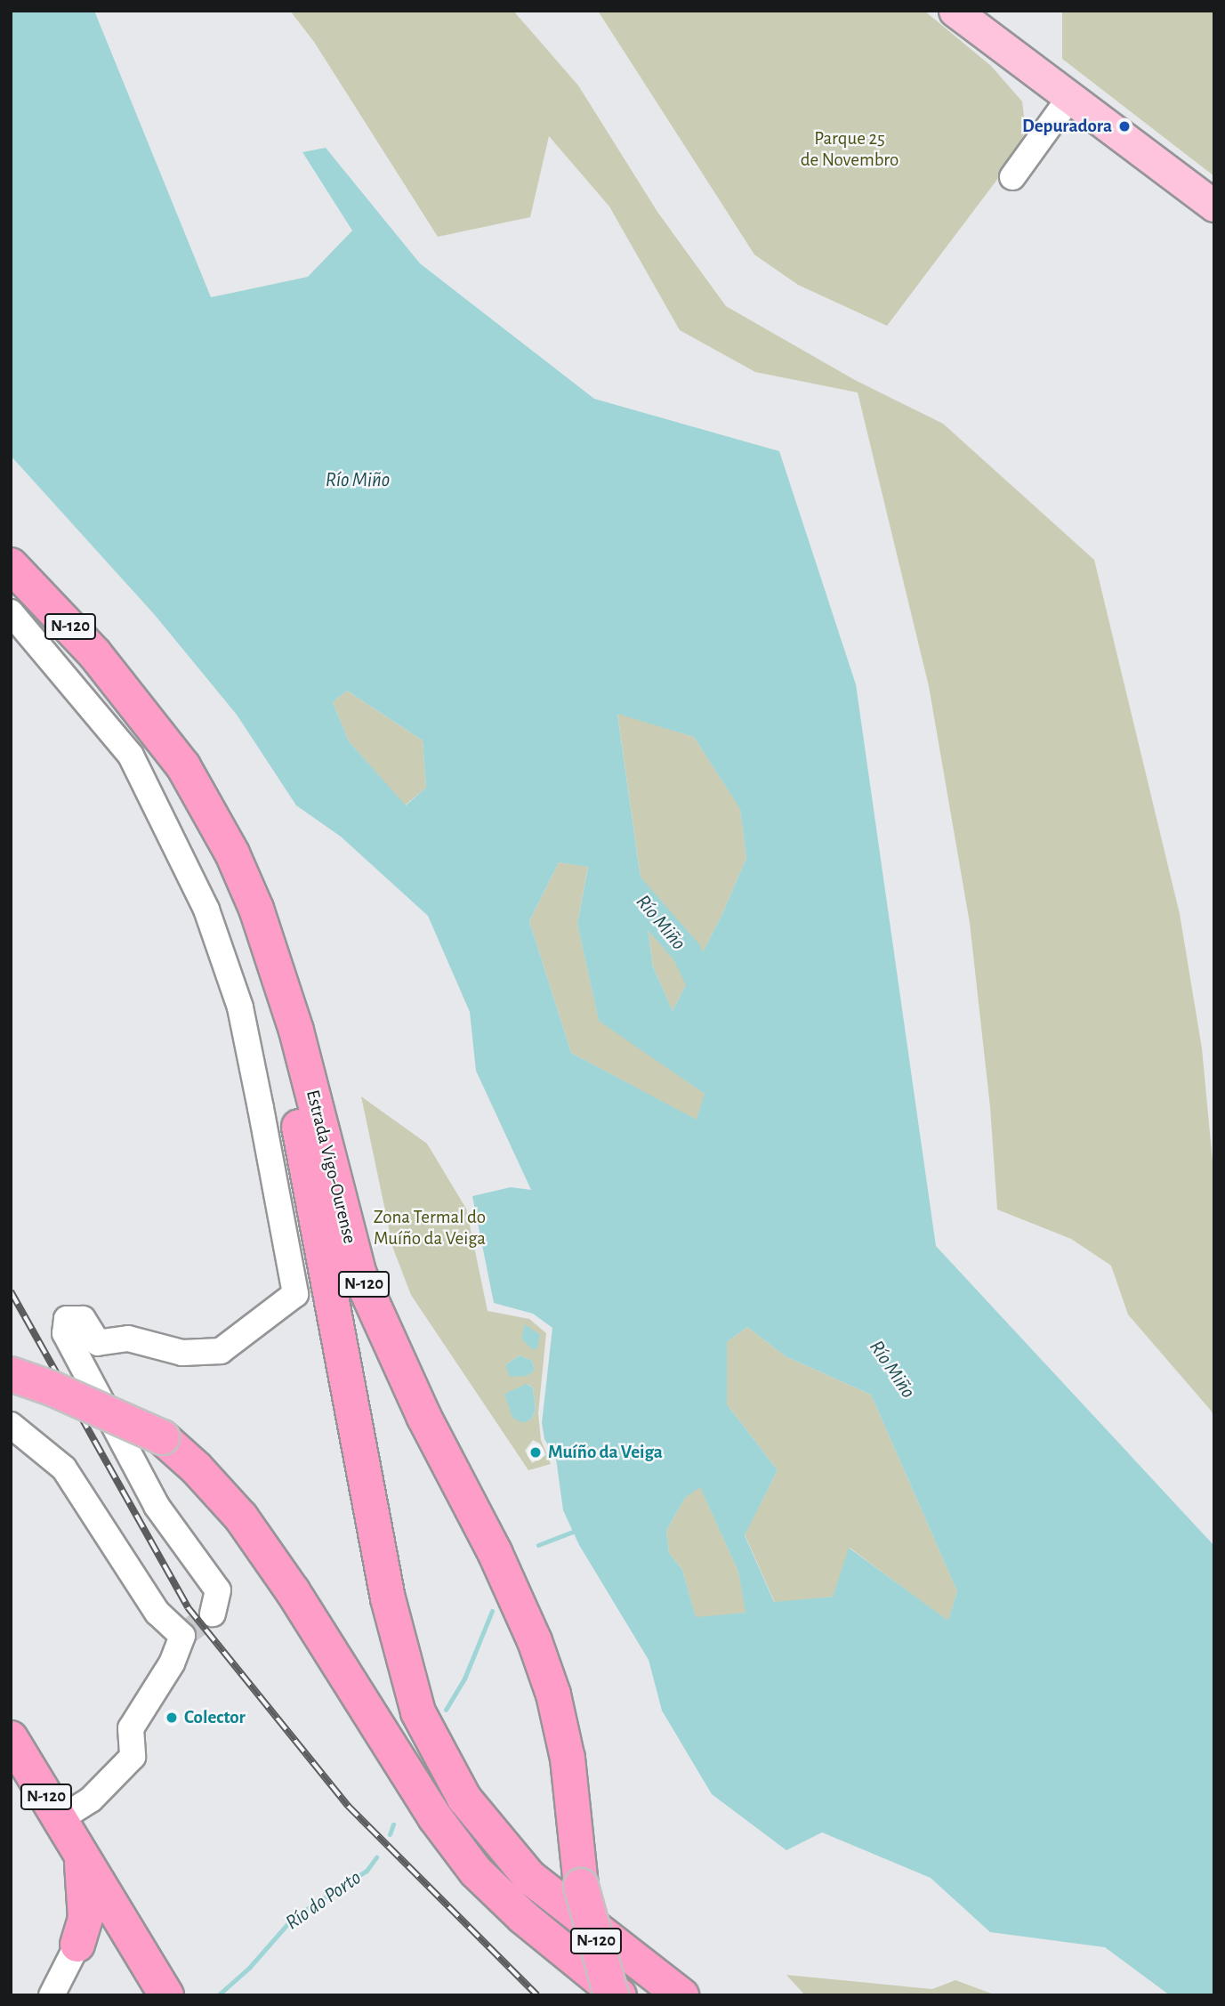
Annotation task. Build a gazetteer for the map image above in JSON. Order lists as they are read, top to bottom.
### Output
{
  "streets": {
    "highway": ["N-120", "Estrada Vigo-Ourense"]
  },
  "crossings": [
    ["N-120", "Estrada Vigo-Ourense"]
  ],
  "water": ["Río Miño", "Río do Porto"],
  "parks": ["Parque 25 de Novembro", "Zona Termal do Muíño da Veiga"],
  "places": ["Depuradora", "Muíño da Veiga", "Colector"]
}
